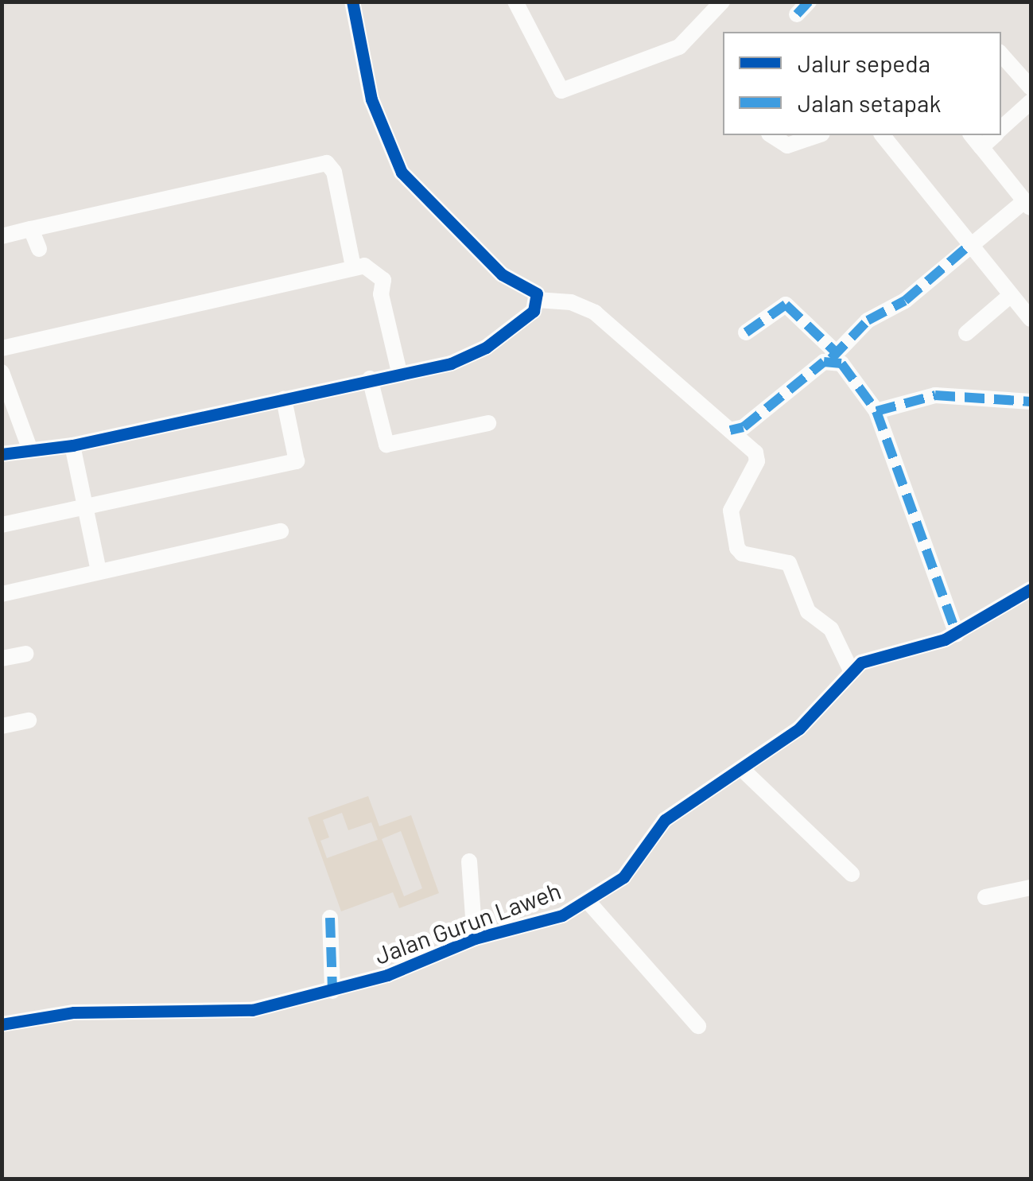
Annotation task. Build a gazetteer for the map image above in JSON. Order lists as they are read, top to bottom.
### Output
{
  "streets": {
    "street": ["Jalan Gurun Laweh"]
  },
  "legend": ["Jalur sepeda", "Jalan setapak"]
}
